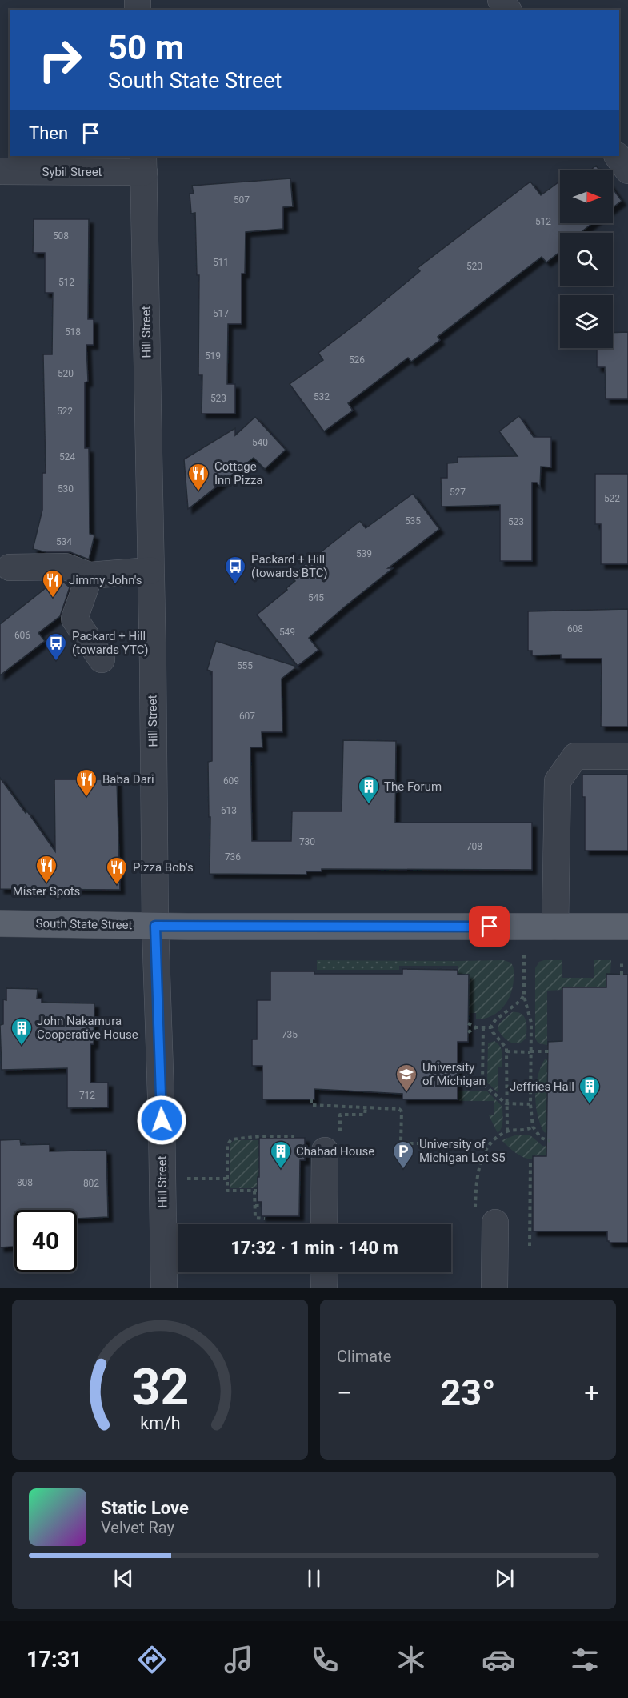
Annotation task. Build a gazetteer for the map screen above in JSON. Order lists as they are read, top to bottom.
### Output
{
  "streets": {
    "main road": ["South State Street"],
    "street": ["Sybil Street", "Hill Street"]
  },
  "crossings": [
    ["Sybil Street", "Hill Street"],
    ["Hill Street", "South State Street"]
  ],
  "places": {
    "restaurant": [
      "Cottage Inn Pizza",
      "Jimmy John's",
      "Baba Dari",
      "Mister Spots",
      "Pizza Bob's"
    ],
    "bus stop": ["Packard + Hill (towards BTC)", "Packard + Hill (towards YTC)"],
    "building": [
      "The Forum",
      "John Nakamura Cooperative House",
      "Jeffries Hall",
      "Chabad House"
    ],
    "school or university": ["University of Michigan"],
    "parking": ["University of Michigan Lot S5"]
  },
  "house_numbers": [
    "507",
    "512",
    "508",
    "511",
    "520",
    "512",
    "517",
    "518",
    "519",
    "526",
    "520",
    "532",
    "523",
    "522",
    "540",
    "524",
    "530",
    "527",
    "522",
    "535",
    "523",
    "534",
    "539",
    "545",
    "608",
    "549",
    "606",
    "555",
    "607",
    "609",
    "613",
    "730",
    "708",
    "736",
    "735",
    "712",
    "808",
    "802"
  ],
  "north": "right",
  "page": {
    "turn": ["50 m", "South State Street"],
    "then": "Then",
    "limit": "40",
    "trip": "17:32 · 1 min · 140 m",
    "tile": "Climate",
    "heat": ["−", "23°", "+"],
    "song": ["Static Love", "Velvet Ray"],
    "tabs": "17:31",
    "gauge": ["32", "km/h"]
  }
}
